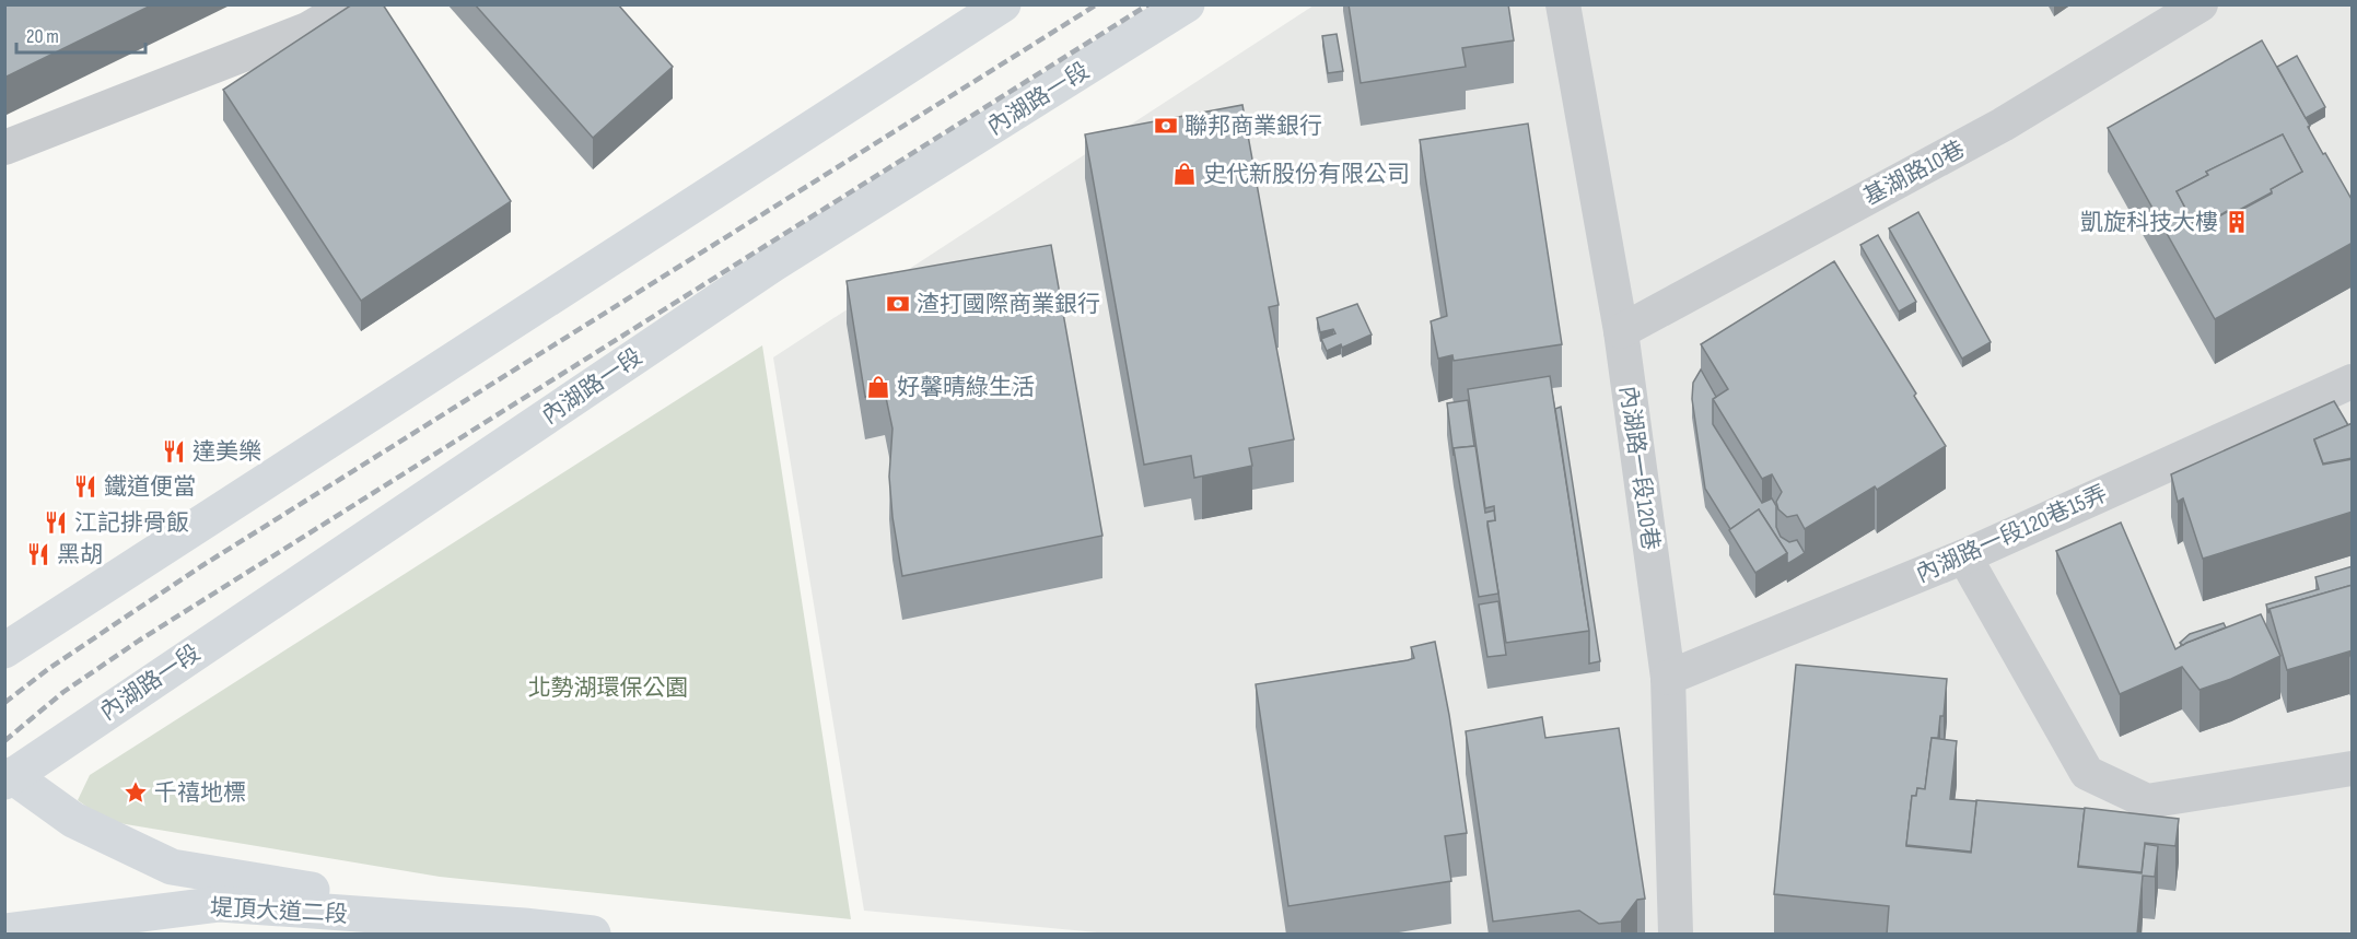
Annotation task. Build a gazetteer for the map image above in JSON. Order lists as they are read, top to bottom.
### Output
{
  "streets": {
    "main road": ["內湖路一段", "堤頂大道二段"],
    "street": ["基湖路10巷", "內湖路一段120巷", "內湖路一段120巷15弄"]
  },
  "crossings": [
    ["基湖路10巷", "內湖路一段120巷"],
    ["內湖路一段120巷", "內湖路一段120巷15弄"]
  ],
  "parks": ["北勢湖環保公園"],
  "places": {
    "bank": ["聯邦商業銀行", "渣打國際商業銀行"],
    "shop": ["史代新股份有限公司", "好馨晴綠生活"],
    "building": ["凱旋科技大樓"],
    "restaurant": [
      "達美樂",
      "鐵道便當",
      "江記排骨飯",
      "黑胡"
    ],
    "place": ["千禧地標"]
  },
  "scale_bar": "20 m"
}
